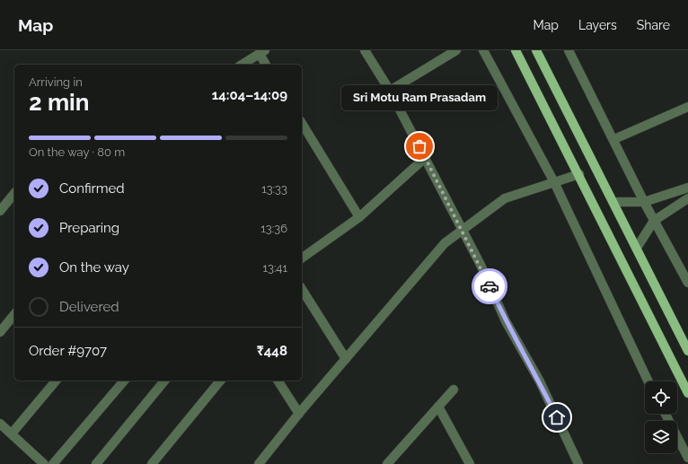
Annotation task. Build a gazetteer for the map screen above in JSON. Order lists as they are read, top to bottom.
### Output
{
  "places": ["Sri Motu Ram Prasadam"],
  "page": {
    "header": "Map",
    "nav": ["Map", "Layers", "Share"],
    "heading": ["2 min", "Arriving in", "14:04–14:09"],
    "panel": ["Order #9707", "₹448"],
    "bubble": "Sri Motu Ram Prasadam",
    "bar": "On the way · 80 m",
    "list": [
      ["Confirmed", "13:33"],
      ["Preparing", "13:36"],
      ["On the way", "13:41"],
      "Delivered"
    ]
  }
}
